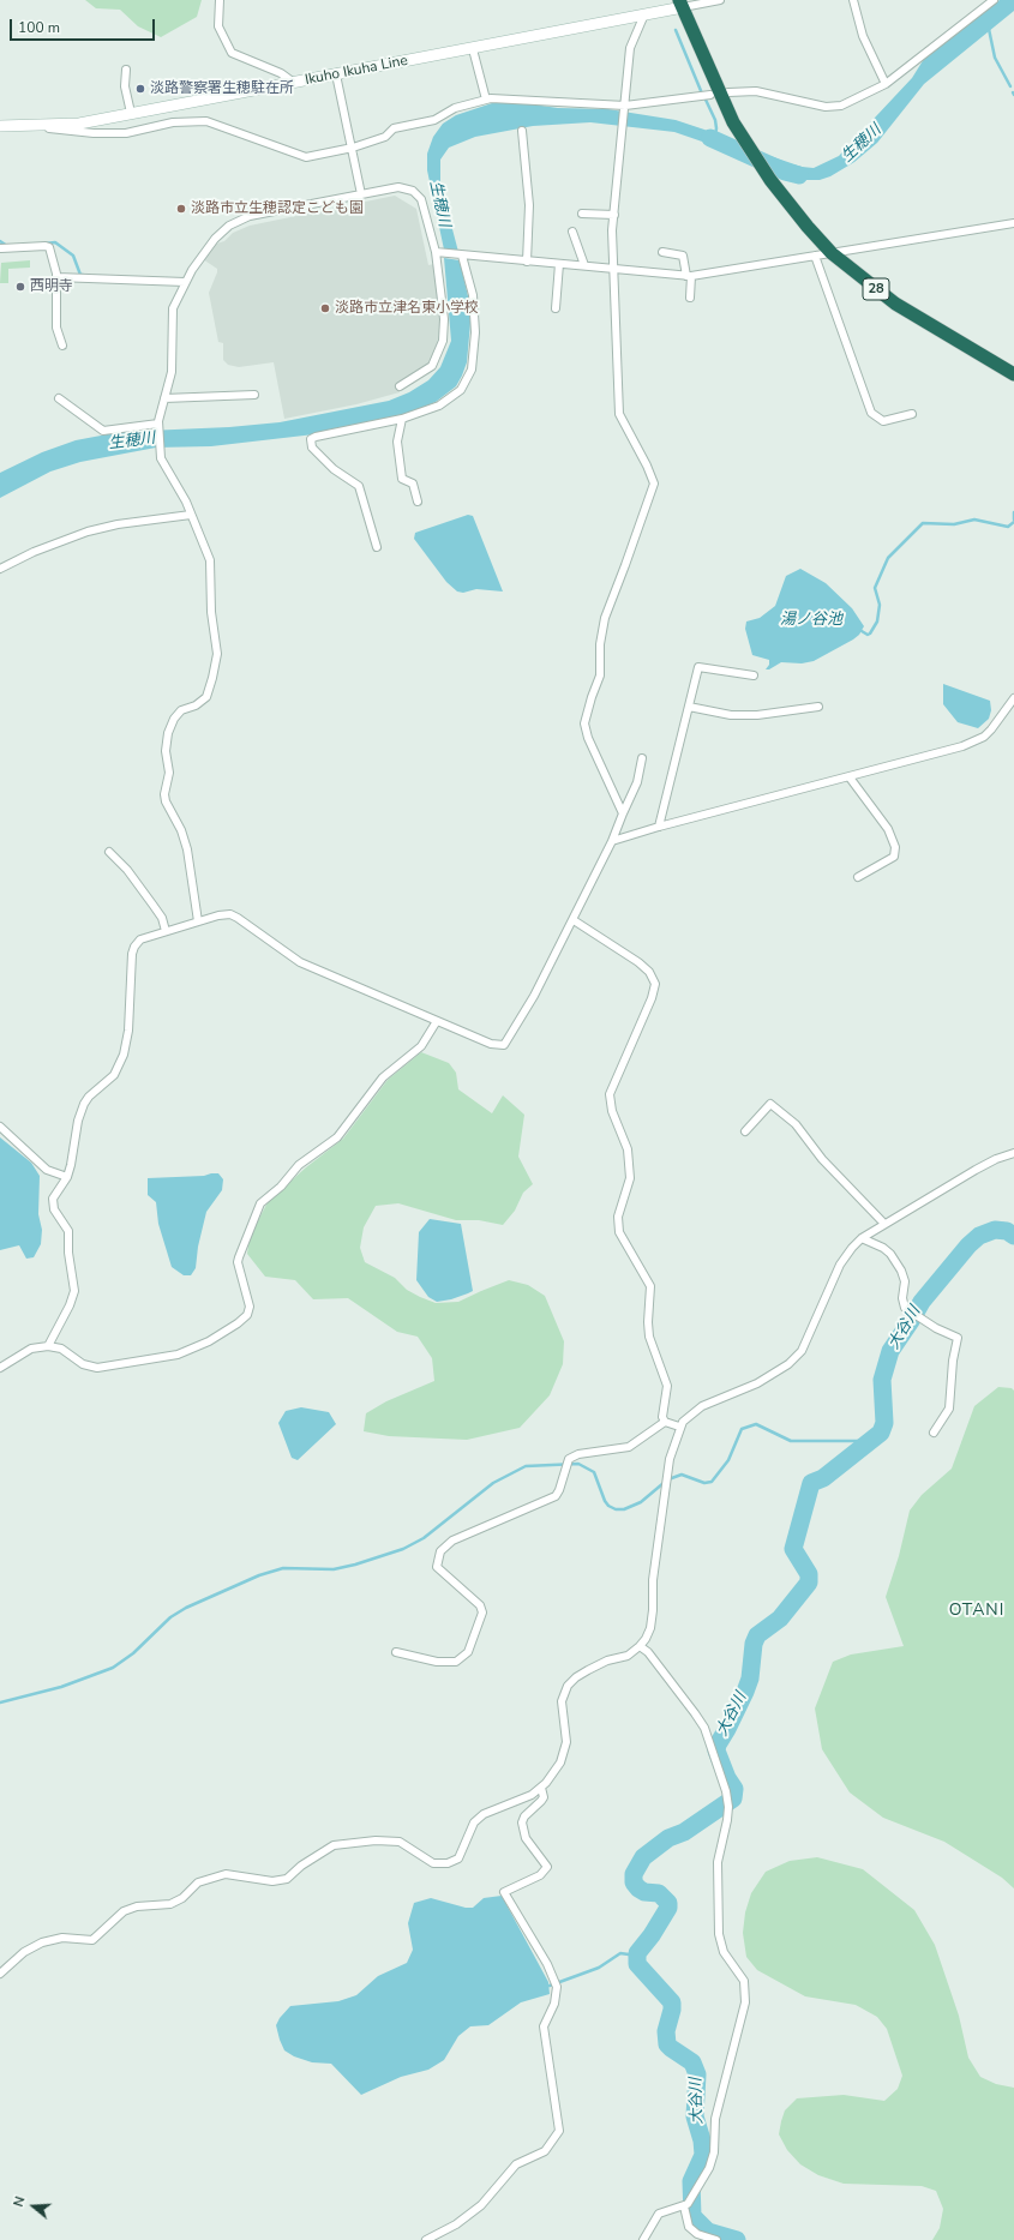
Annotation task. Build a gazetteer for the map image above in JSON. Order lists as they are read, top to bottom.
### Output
{
  "streets": {
    "highway": ["28"],
    "main road": ["Ikuho Ikuha Line"]
  },
  "crossings": [
    ["Ikuho Ikuha Line", "28"]
  ],
  "districts": ["OTANI"],
  "water": ["生穂川", "湯ノ谷池", "大谷川"],
  "places": [
    "淡路警察署生穂駐在所",
    "淡路市立生穂認定こども園",
    "西明寺",
    "淡路市立津名東小学校"
  ],
  "scale_bar": "100 m",
  "north": "left"
}
